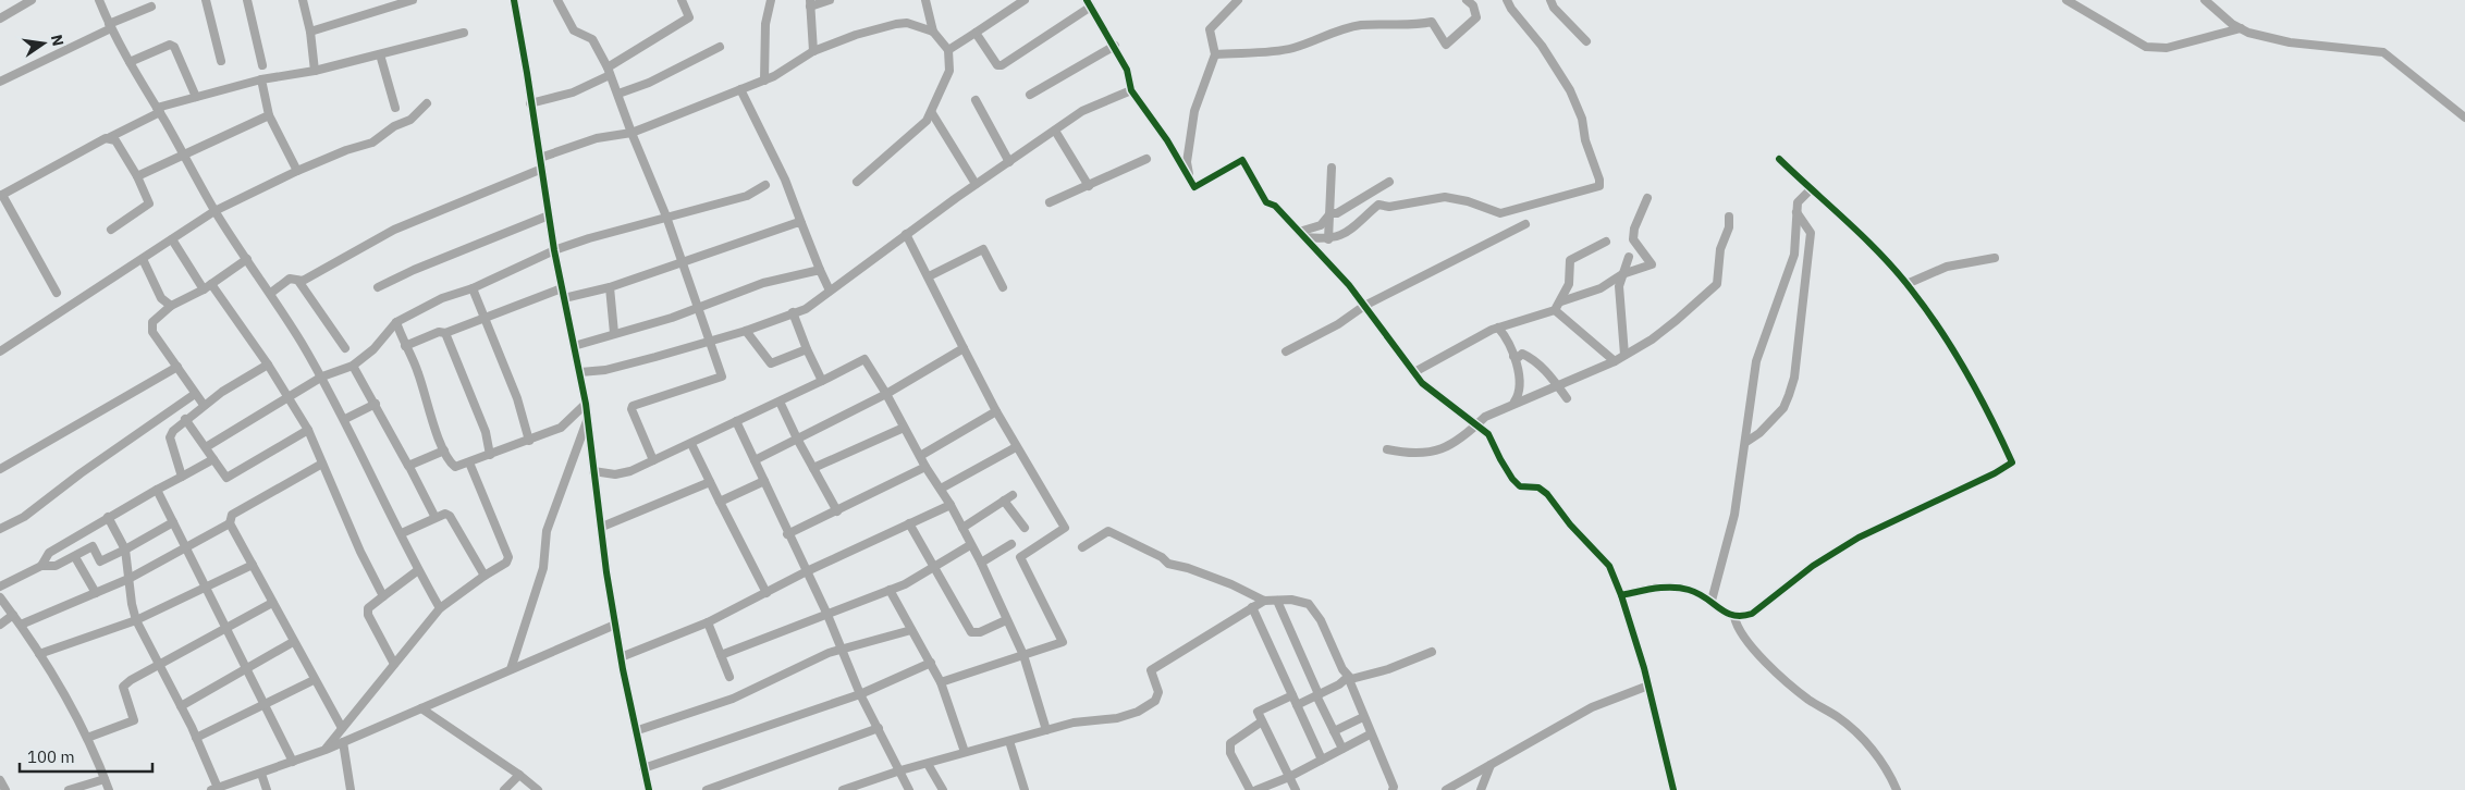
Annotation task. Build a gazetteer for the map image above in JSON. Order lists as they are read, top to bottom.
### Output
{
  "scale_bar": "100 m",
  "north": "right"
}
